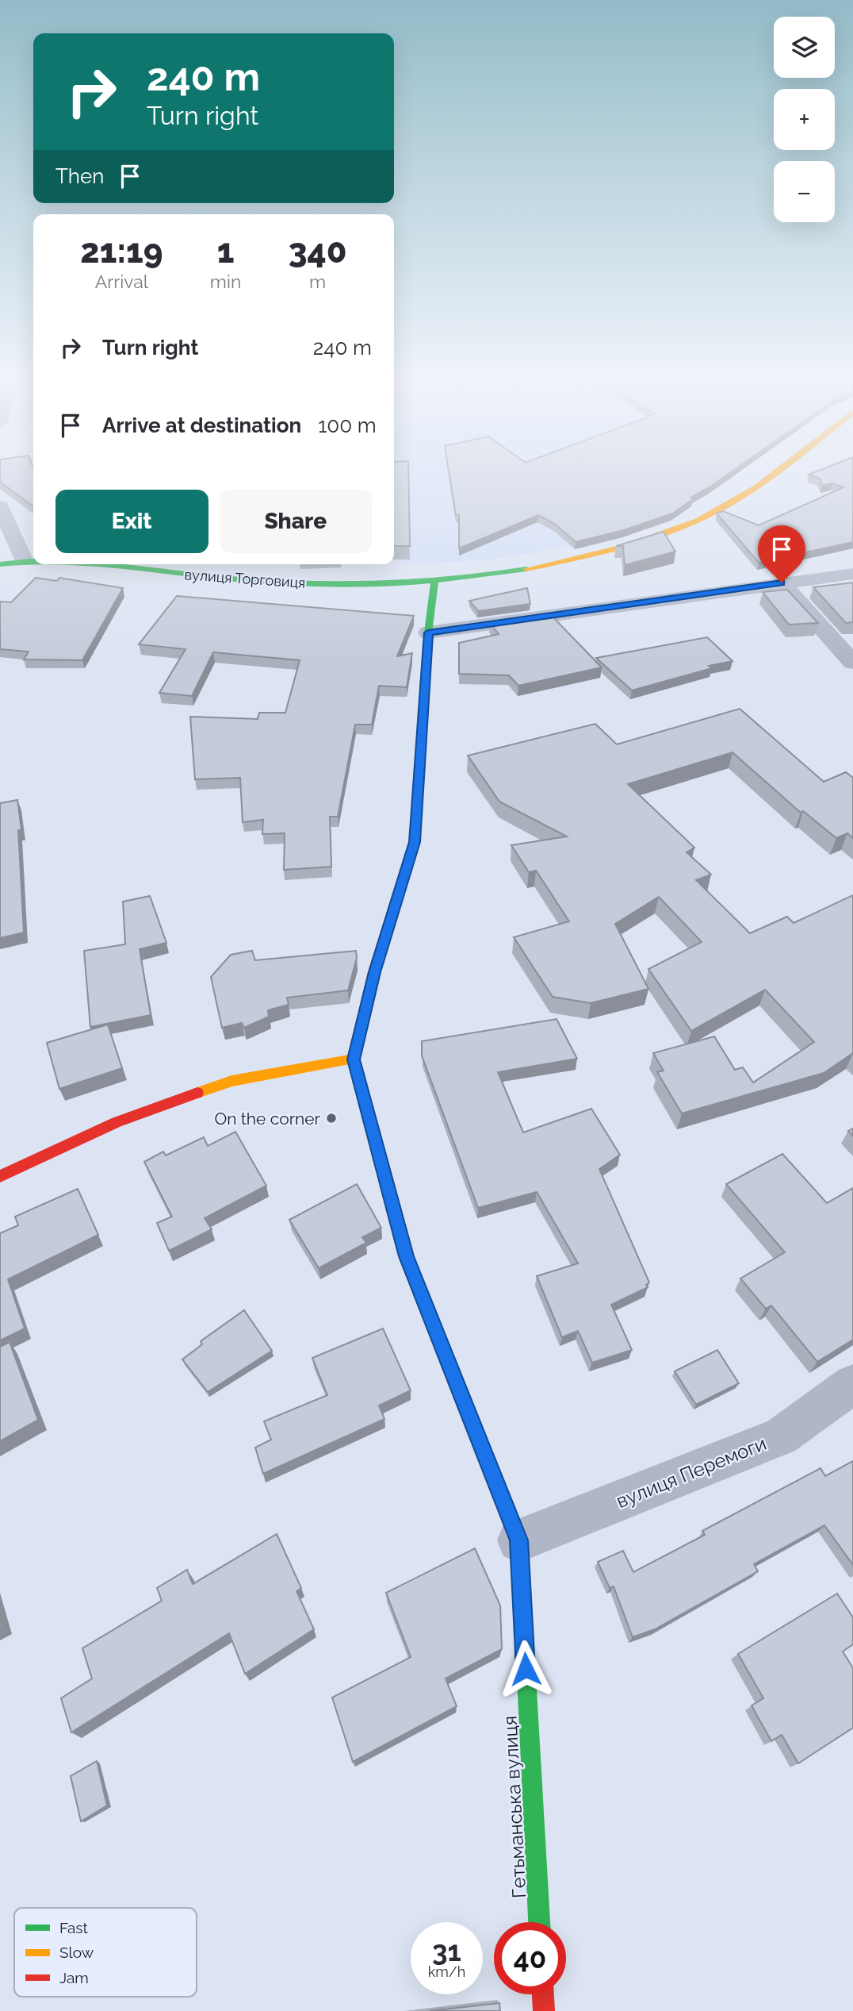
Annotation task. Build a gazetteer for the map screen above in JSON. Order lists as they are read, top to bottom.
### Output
{
  "streets": {
    "street": ["вулиця Торговиця", "вулиця Перемоги", "Гетьманська вулиця"]
  },
  "crossings": [
    ["вулиця Торговиця", "Гетьманська вулиця"],
    ["вулиця Перемоги", "Гетьманська вулиця"]
  ],
  "places": ["On the corner"],
  "legend": ["Fast", "Slow", "Jam"],
  "page": {
    "map_buttons": ["+", "−"],
    "turn": ["240 m", "Turn right"],
    "then": "Then",
    "eta": [
      "21:19",
      "Arrival",
      "1",
      "min",
      "340",
      "m"
    ],
    "list": [
      {
        "name": "Turn right",
        "value": "240 m"
      },
      {
        "name": "Arrive at destination",
        "value": "100 m"
      }
    ],
    "buttons": ["Exit", "Share"],
    "speed": "31 km/h",
    "limit": "40"
  }
}
